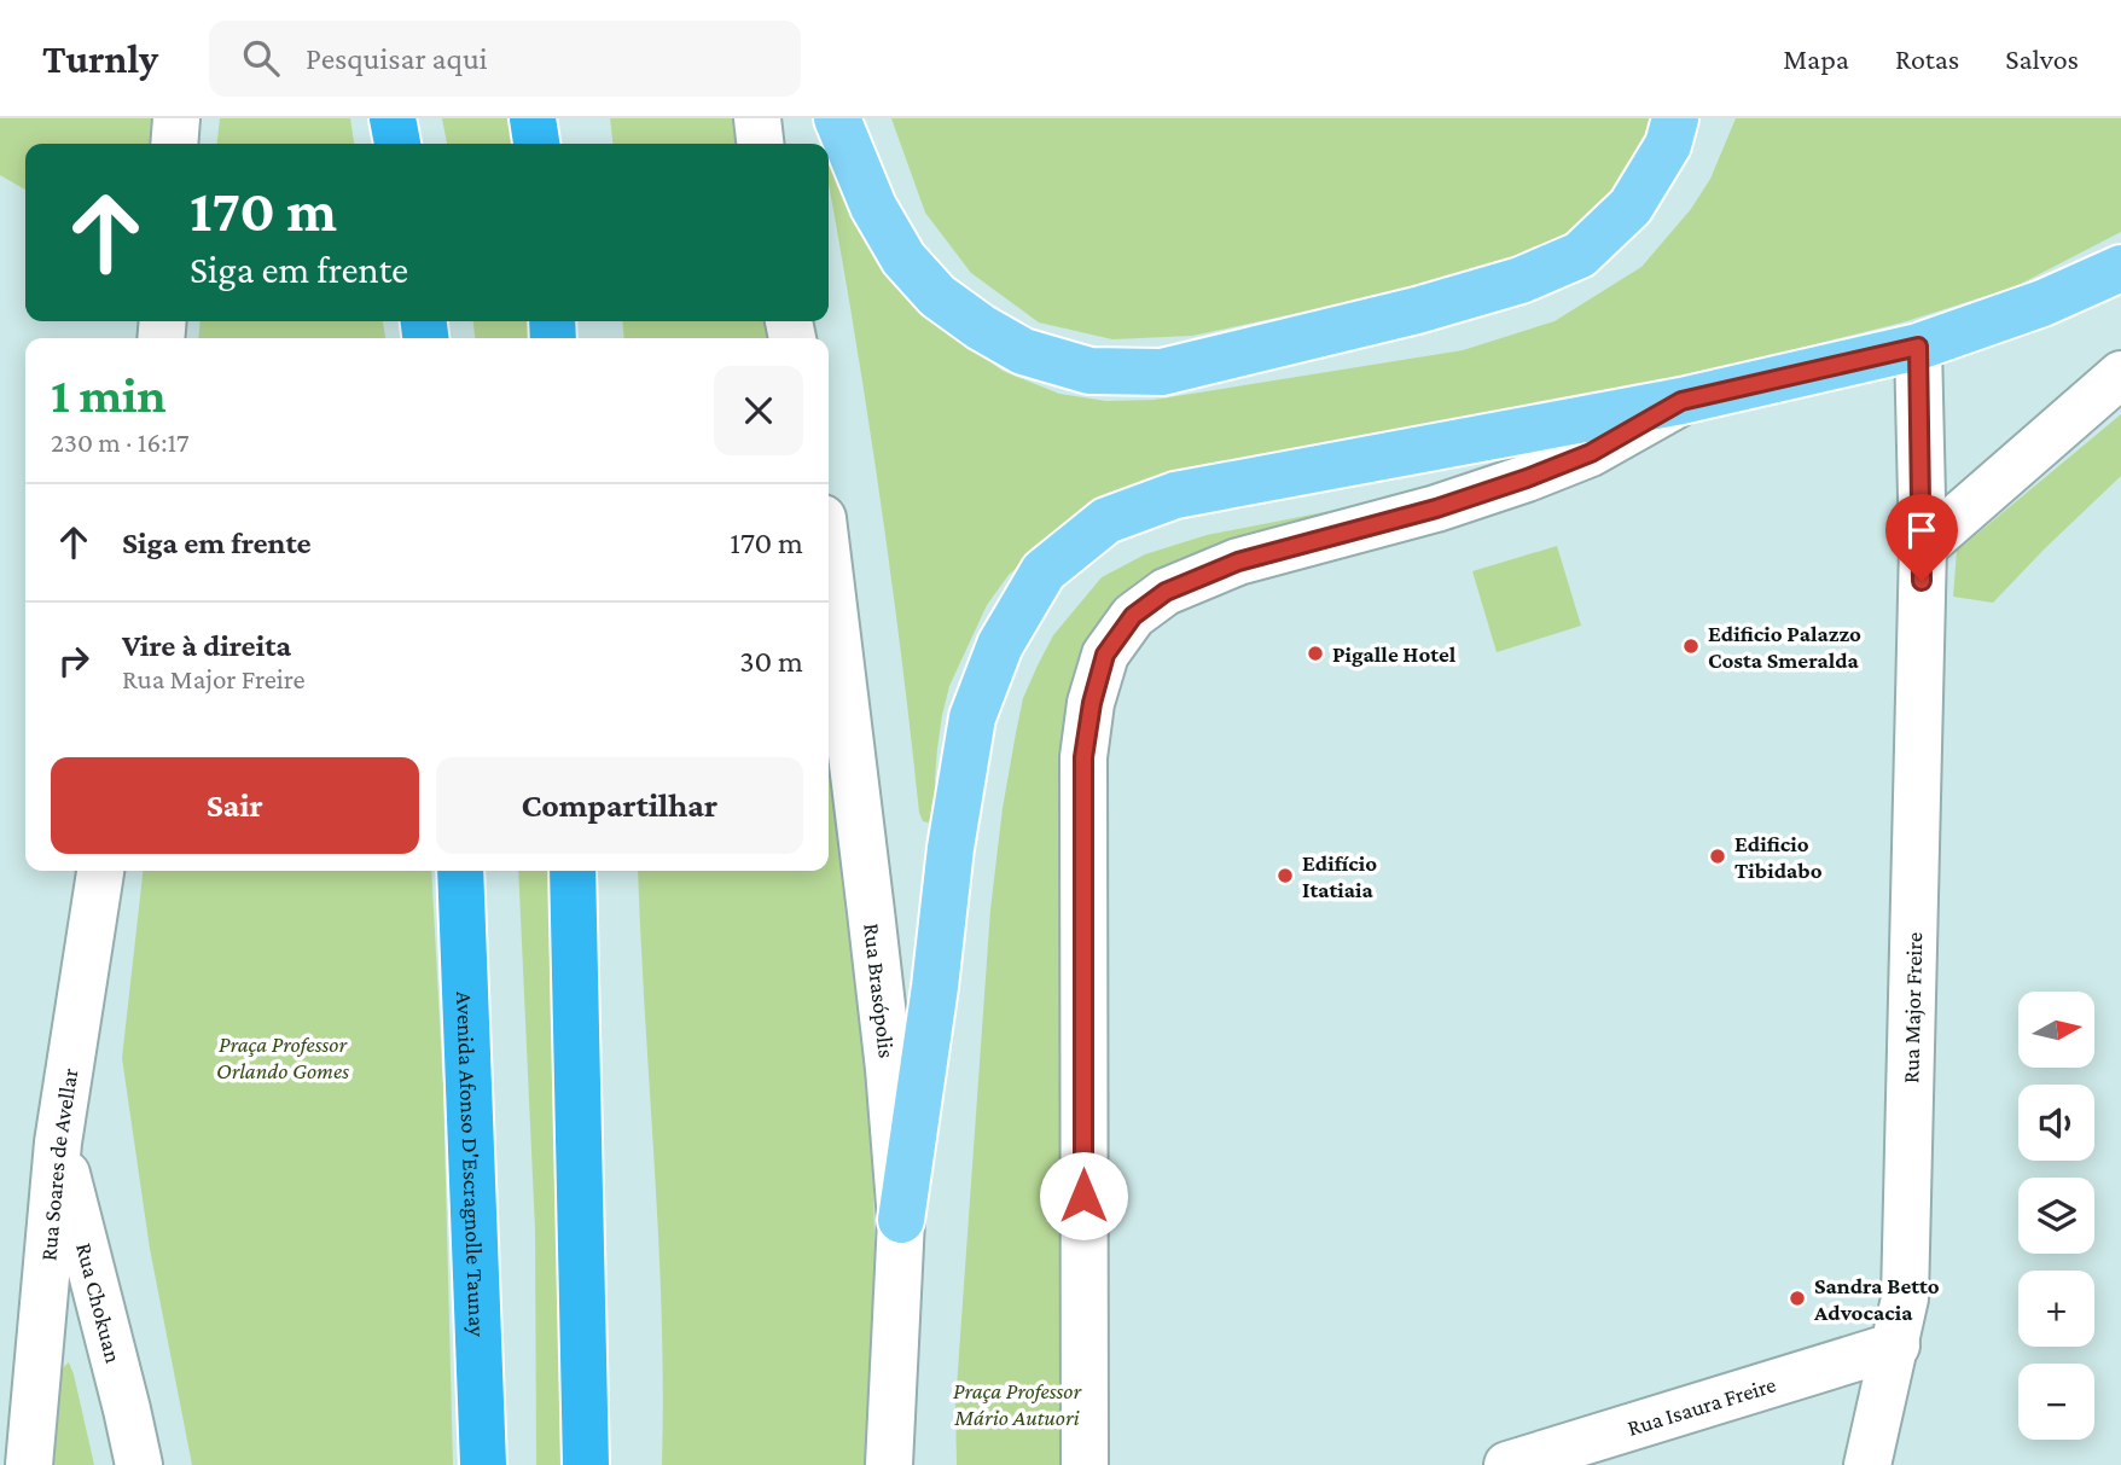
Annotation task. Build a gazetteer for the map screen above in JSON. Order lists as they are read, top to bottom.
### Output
{
  "streets": {
    "highway": ["Avenida Afonso D'Escragnolle Taunay"],
    "street": [
      "Rua Brasópolis",
      "Rua Major Freire",
      "Rua Soares de Avellar",
      "Rua Chokuan",
      "Rua Isaura Freire"
    ]
  },
  "crossings": [
    ["Rua Major Freire", "Rua Isaura Freire"],
    ["Rua Soares de Avellar", "Rua Chokuan"]
  ],
  "parks": ["Praça Professor Orlando Gomes", "Praça Professor Mário Autuori"],
  "places": [
    "Edificio Palazzo Costa Smeralda",
    "Pigalle Hotel",
    "Edificio Tibidabo",
    "Edifício Itatiaia",
    "Sandra Betto Advocacia"
  ],
  "north": "right",
  "page": {
    "header": "Turnly",
    "search": "Pesquisar aqui",
    "nav": ["Mapa", "Rotas", "Salvos"],
    "turn": ["170 m", "Siga em frente"],
    "heading": ["1 min", "230 m · 16:17"],
    "list": [
      {
        "name": "Siga em frente",
        "value": "170 m"
      },
      {
        "name": "Vire à direita",
        "note": "Rua Major Freire",
        "value": "30 m"
      }
    ],
    "buttons": ["Sair", "Compartilhar"],
    "map_buttons": ["+", "−"]
  }
}
